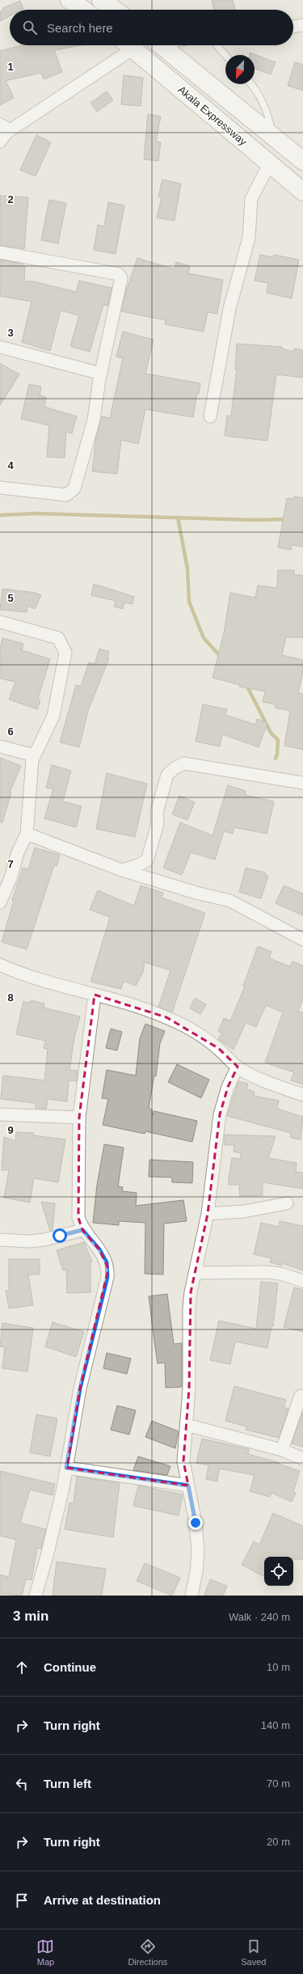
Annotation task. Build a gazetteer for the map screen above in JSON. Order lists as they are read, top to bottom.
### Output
{
  "streets": {
    "main road": ["Akala Expressway"]
  },
  "north": "bottom left",
  "page": {
    "search": "Search here",
    "heading": ["3 min", "Walk · 240 m"],
    "list": [
      ["Continue", "10 m"],
      ["Turn right", "140 m"],
      ["Turn left", "70 m"],
      ["Turn right", "20 m"],
      "Arrive at destination"
    ],
    "nav": ["Map", "Directions", "Saved"]
  },
  "grid": {
    "rows": [
      "1",
      "2",
      "3",
      "4",
      "5",
      "6",
      "7",
      "8",
      "9"
    ]
  }
}
